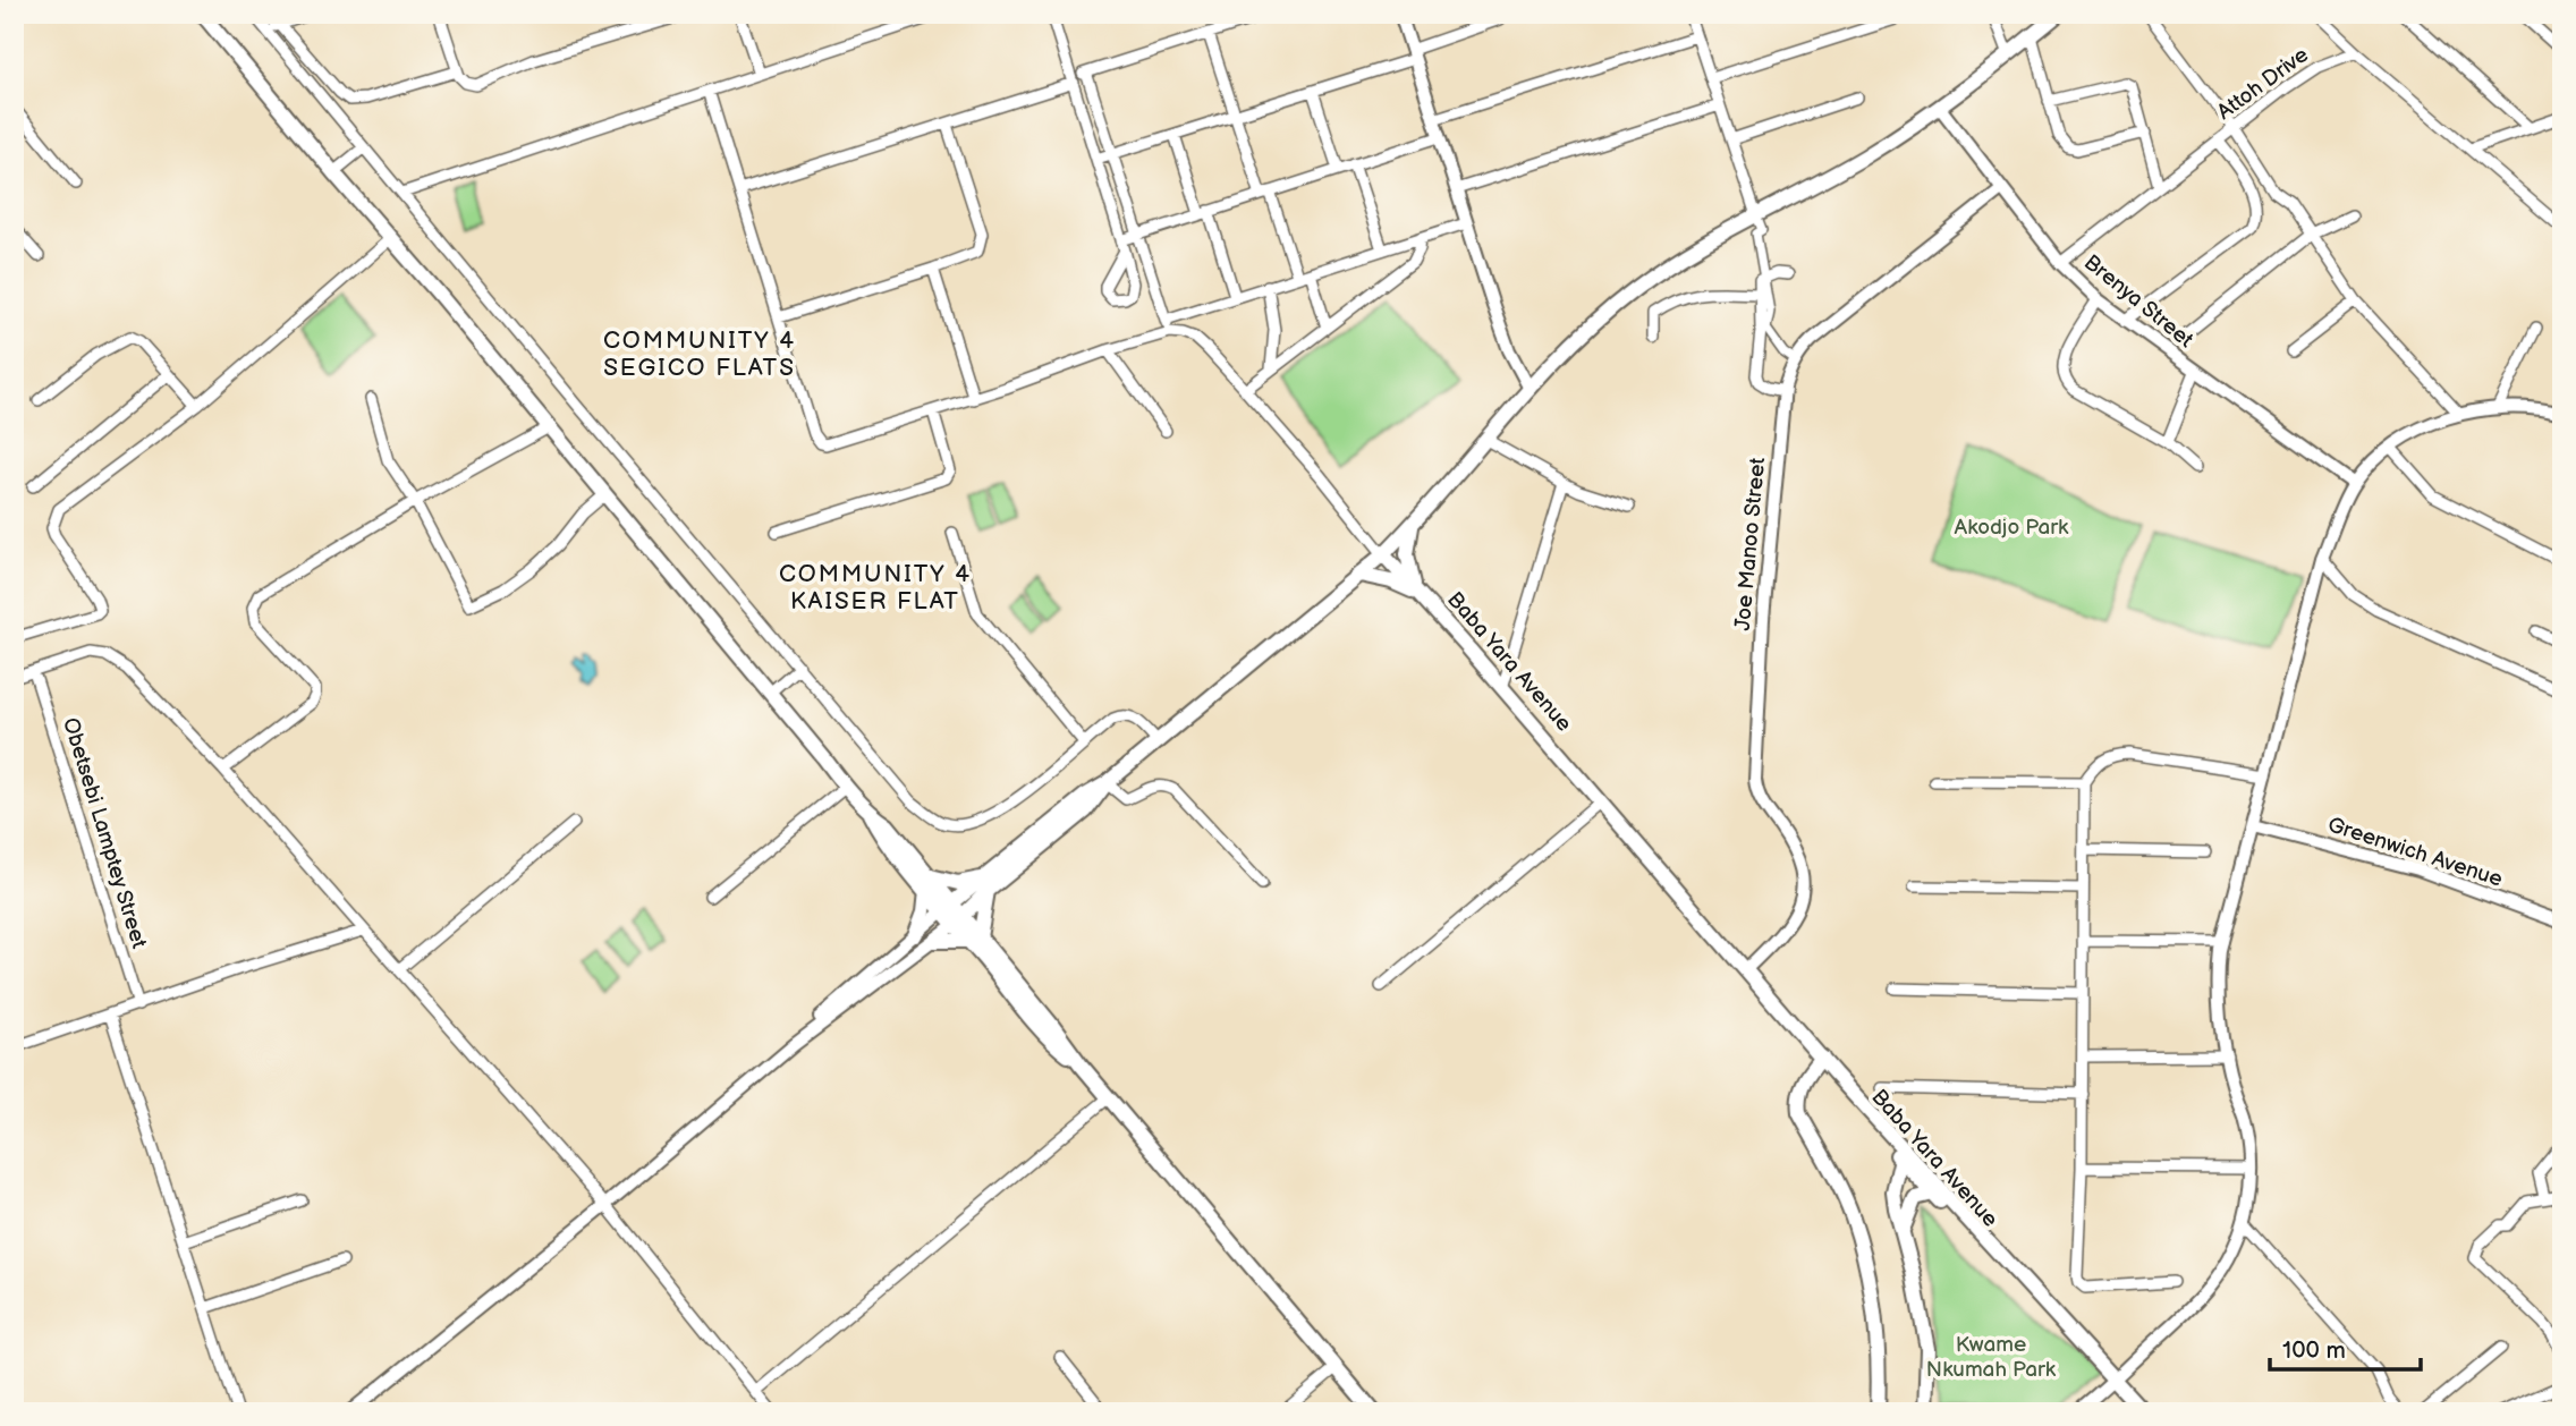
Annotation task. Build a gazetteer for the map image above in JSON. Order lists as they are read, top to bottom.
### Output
{
  "streets": {
    "main road": ["Baba Yara Avenue"],
    "street": [
      "Attoh Drive",
      "Brenya Street",
      "Joe Manoo Street",
      "Obetsebi Lamptey Street",
      "Greenwich Avenue"
    ]
  },
  "crossings": [
    ["Attoh Drive", "Brenya Street"],
    ["Brenya Street", "Joe Manoo Street"],
    ["Joe Manoo Street", "Baba Yara Avenue"]
  ],
  "districts": ["COMMUNITY 4 SEGICO FLATS", "COMMUNITY 4 KAISER FLAT"],
  "parks": ["Akodjo Park", "Kwame Nkumah Park"],
  "scale_bar": "100 m"
}
